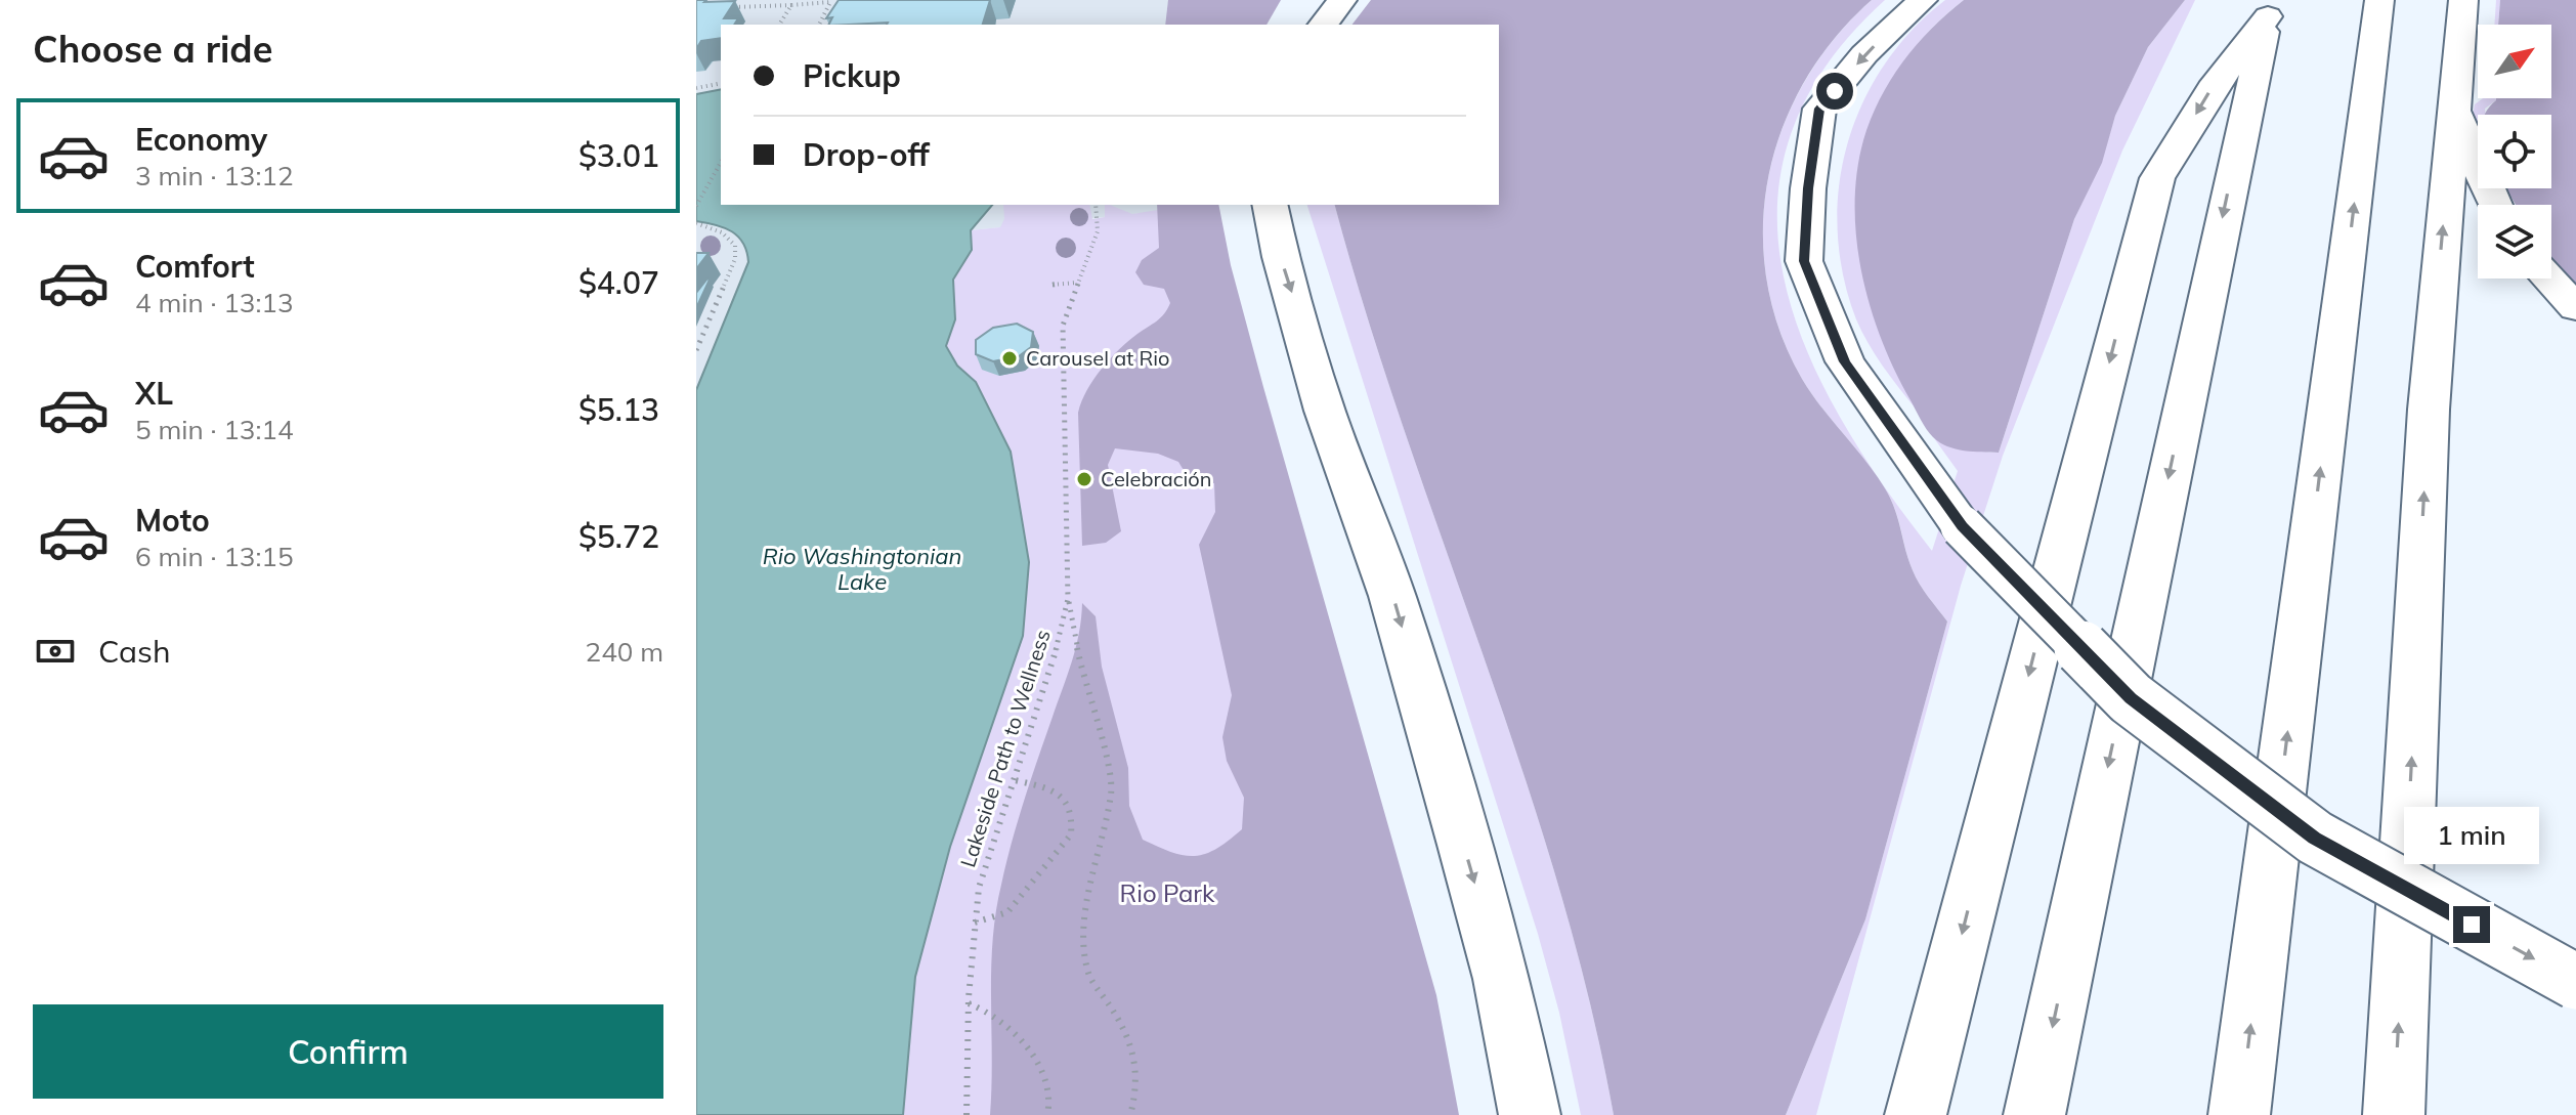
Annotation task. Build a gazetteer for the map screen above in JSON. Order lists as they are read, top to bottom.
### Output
{
  "streets": {
    "path": ["Lakeside Path to Wellness"]
  },
  "water": ["Rio Washingtonian Lake"],
  "parks": ["Rio Park"],
  "places": ["Carousel at Rio", "Celebración"],
  "north": "top right",
  "page": {
    "heading": "Choose a ride",
    "banner": ["Pickup", "Drop-off"],
    "list": [
      {
        "name": "Economy",
        "note": "3 min · 13:12",
        "value": "$3.01"
      },
      {
        "name": "Comfort",
        "note": "4 min · 13:13",
        "value": "$4.07"
      },
      {
        "name": "XL",
        "note": "5 min · 13:14",
        "value": "$5.13"
      },
      {
        "name": "Moto",
        "note": "6 min · 13:15",
        "value": "$5.72"
      }
    ],
    "pay": ["Cash", "240 m"],
    "bubble": "1 min",
    "buttons": "Confirm"
  }
}
